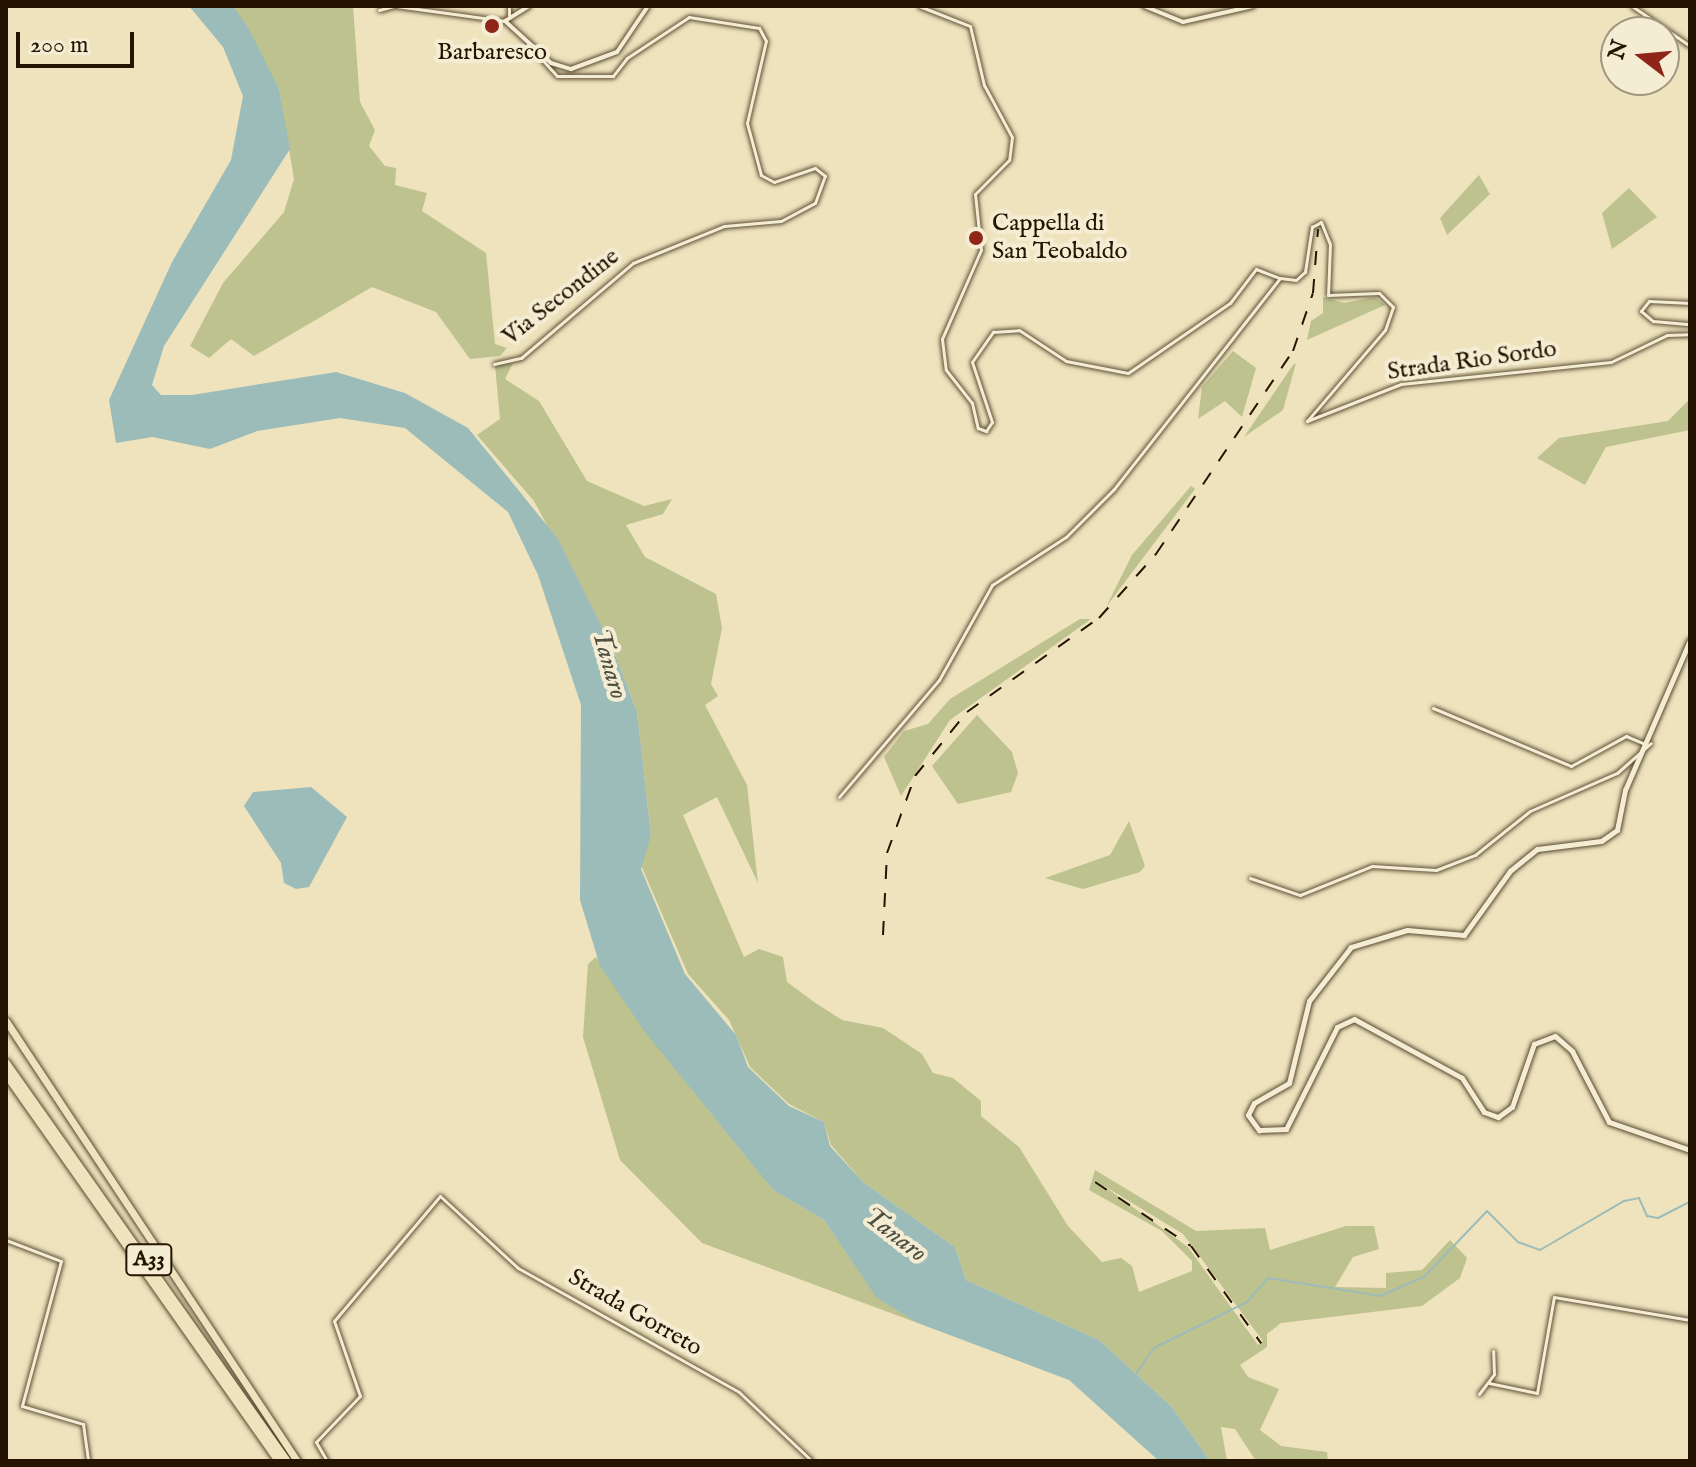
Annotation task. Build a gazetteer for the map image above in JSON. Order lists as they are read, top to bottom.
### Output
{
  "streets": {
    "highway": ["A33"],
    "street": ["Via Secondine", "Strada Rio Sordo", "Strada Gorreto"]
  },
  "water": ["Tanaro"],
  "places": ["Barbaresco", "Cappella di San Teobaldo"],
  "scale_bar": "200 m",
  "north": "left"
}
